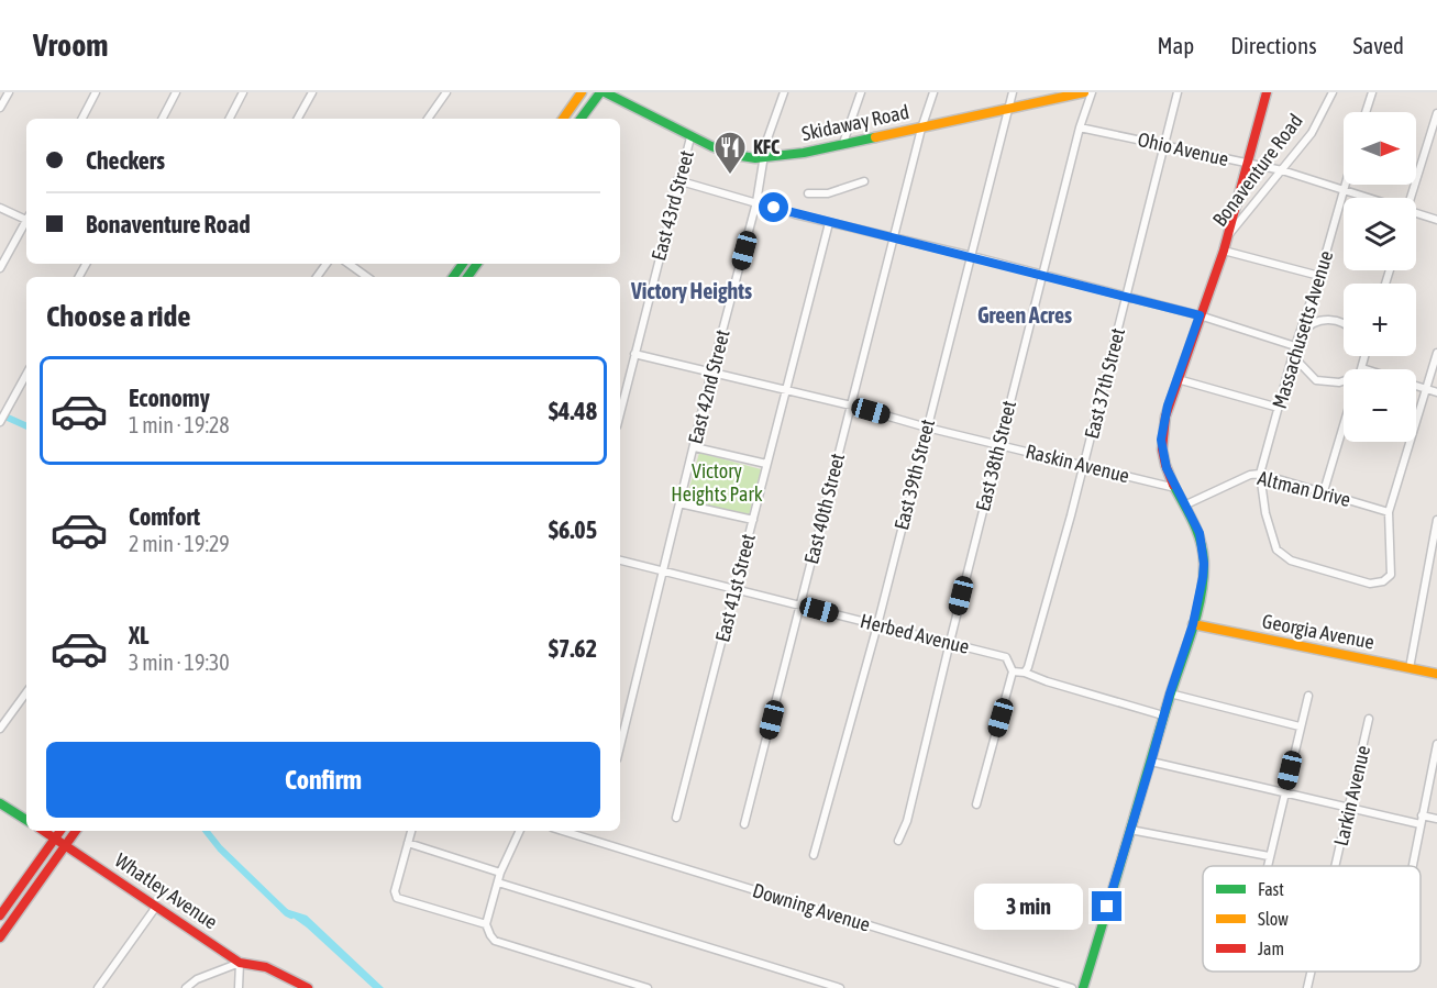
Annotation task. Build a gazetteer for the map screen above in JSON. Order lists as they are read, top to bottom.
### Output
{
  "streets": {
    "street": [
      "Skidaway Road",
      "Ohio Avenue",
      "Bonaventure Road",
      "East 43rd Street",
      "Massachusetts Avenue",
      "East 37th Street",
      "East 42nd Street",
      "East 38th Street",
      "Raskin Avenue",
      "East 39th Street",
      "Altman Drive",
      "East 40th Street",
      "East 41st Street",
      "Georgia Avenue",
      "Herbed Avenue",
      "Larkin Avenue",
      "Whatley Avenue",
      "Downing Avenue"
    ]
  },
  "crossings": [
    ["Skidaway Road", "East 43rd Street"],
    ["Skidaway Road", "East 42nd Street"],
    ["Skidaway Road", "East 39th Street"],
    ["Skidaway Road", "East 40th Street"],
    ["Ohio Avenue", "Bonaventure Road"],
    ["Ohio Avenue", "Massachusetts Avenue"],
    ["Ohio Avenue", "East 37th Street"],
    ["Ohio Avenue", "East 38th Street"],
    ["Bonaventure Road", "Raskin Avenue"],
    ["Bonaventure Road", "Altman Drive"],
    ["Bonaventure Road", "Georgia Avenue"],
    ["East 43rd Street", "Raskin Avenue"],
    ["Massachusetts Avenue", "Altman Drive"],
    ["East 37th Street", "Raskin Avenue"],
    ["East 42nd Street", "Raskin Avenue"],
    ["East 42nd Street", "Herbed Avenue"],
    ["East 38th Street", "Raskin Avenue"],
    ["East 38th Street", "Herbed Avenue"],
    ["Raskin Avenue", "East 39th Street"],
    ["Raskin Avenue", "East 40th Street"],
    ["Raskin Avenue", "East 41st Street"],
    ["East 39th Street", "Herbed Avenue"],
    ["East 40th Street", "Herbed Avenue"],
    ["East 41st Street", "Herbed Avenue"]
  ],
  "districts": ["Victory Heights", "Green Acres"],
  "parks": ["Victory Heights Park"],
  "places": {
    "restaurant": ["KFC"]
  },
  "legend": ["Fast", "Slow", "Jam"],
  "north": "right",
  "page": {
    "header": "Vroom",
    "nav": ["Map", "Directions", "Saved"],
    "map_buttons": ["+", "−"],
    "banner": ["Checkers", "Bonaventure Road"],
    "heading": "Choose a ride",
    "list": [
      {
        "name": "Economy",
        "note": "1 min · 19:28",
        "value": "$4.48"
      },
      {
        "name": "Comfort",
        "note": "2 min · 19:29",
        "value": "$6.05"
      },
      {
        "name": "XL",
        "note": "3 min · 19:30",
        "value": "$7.62"
      }
    ],
    "buttons": "Confirm",
    "bubble": "3 min"
  }
}
